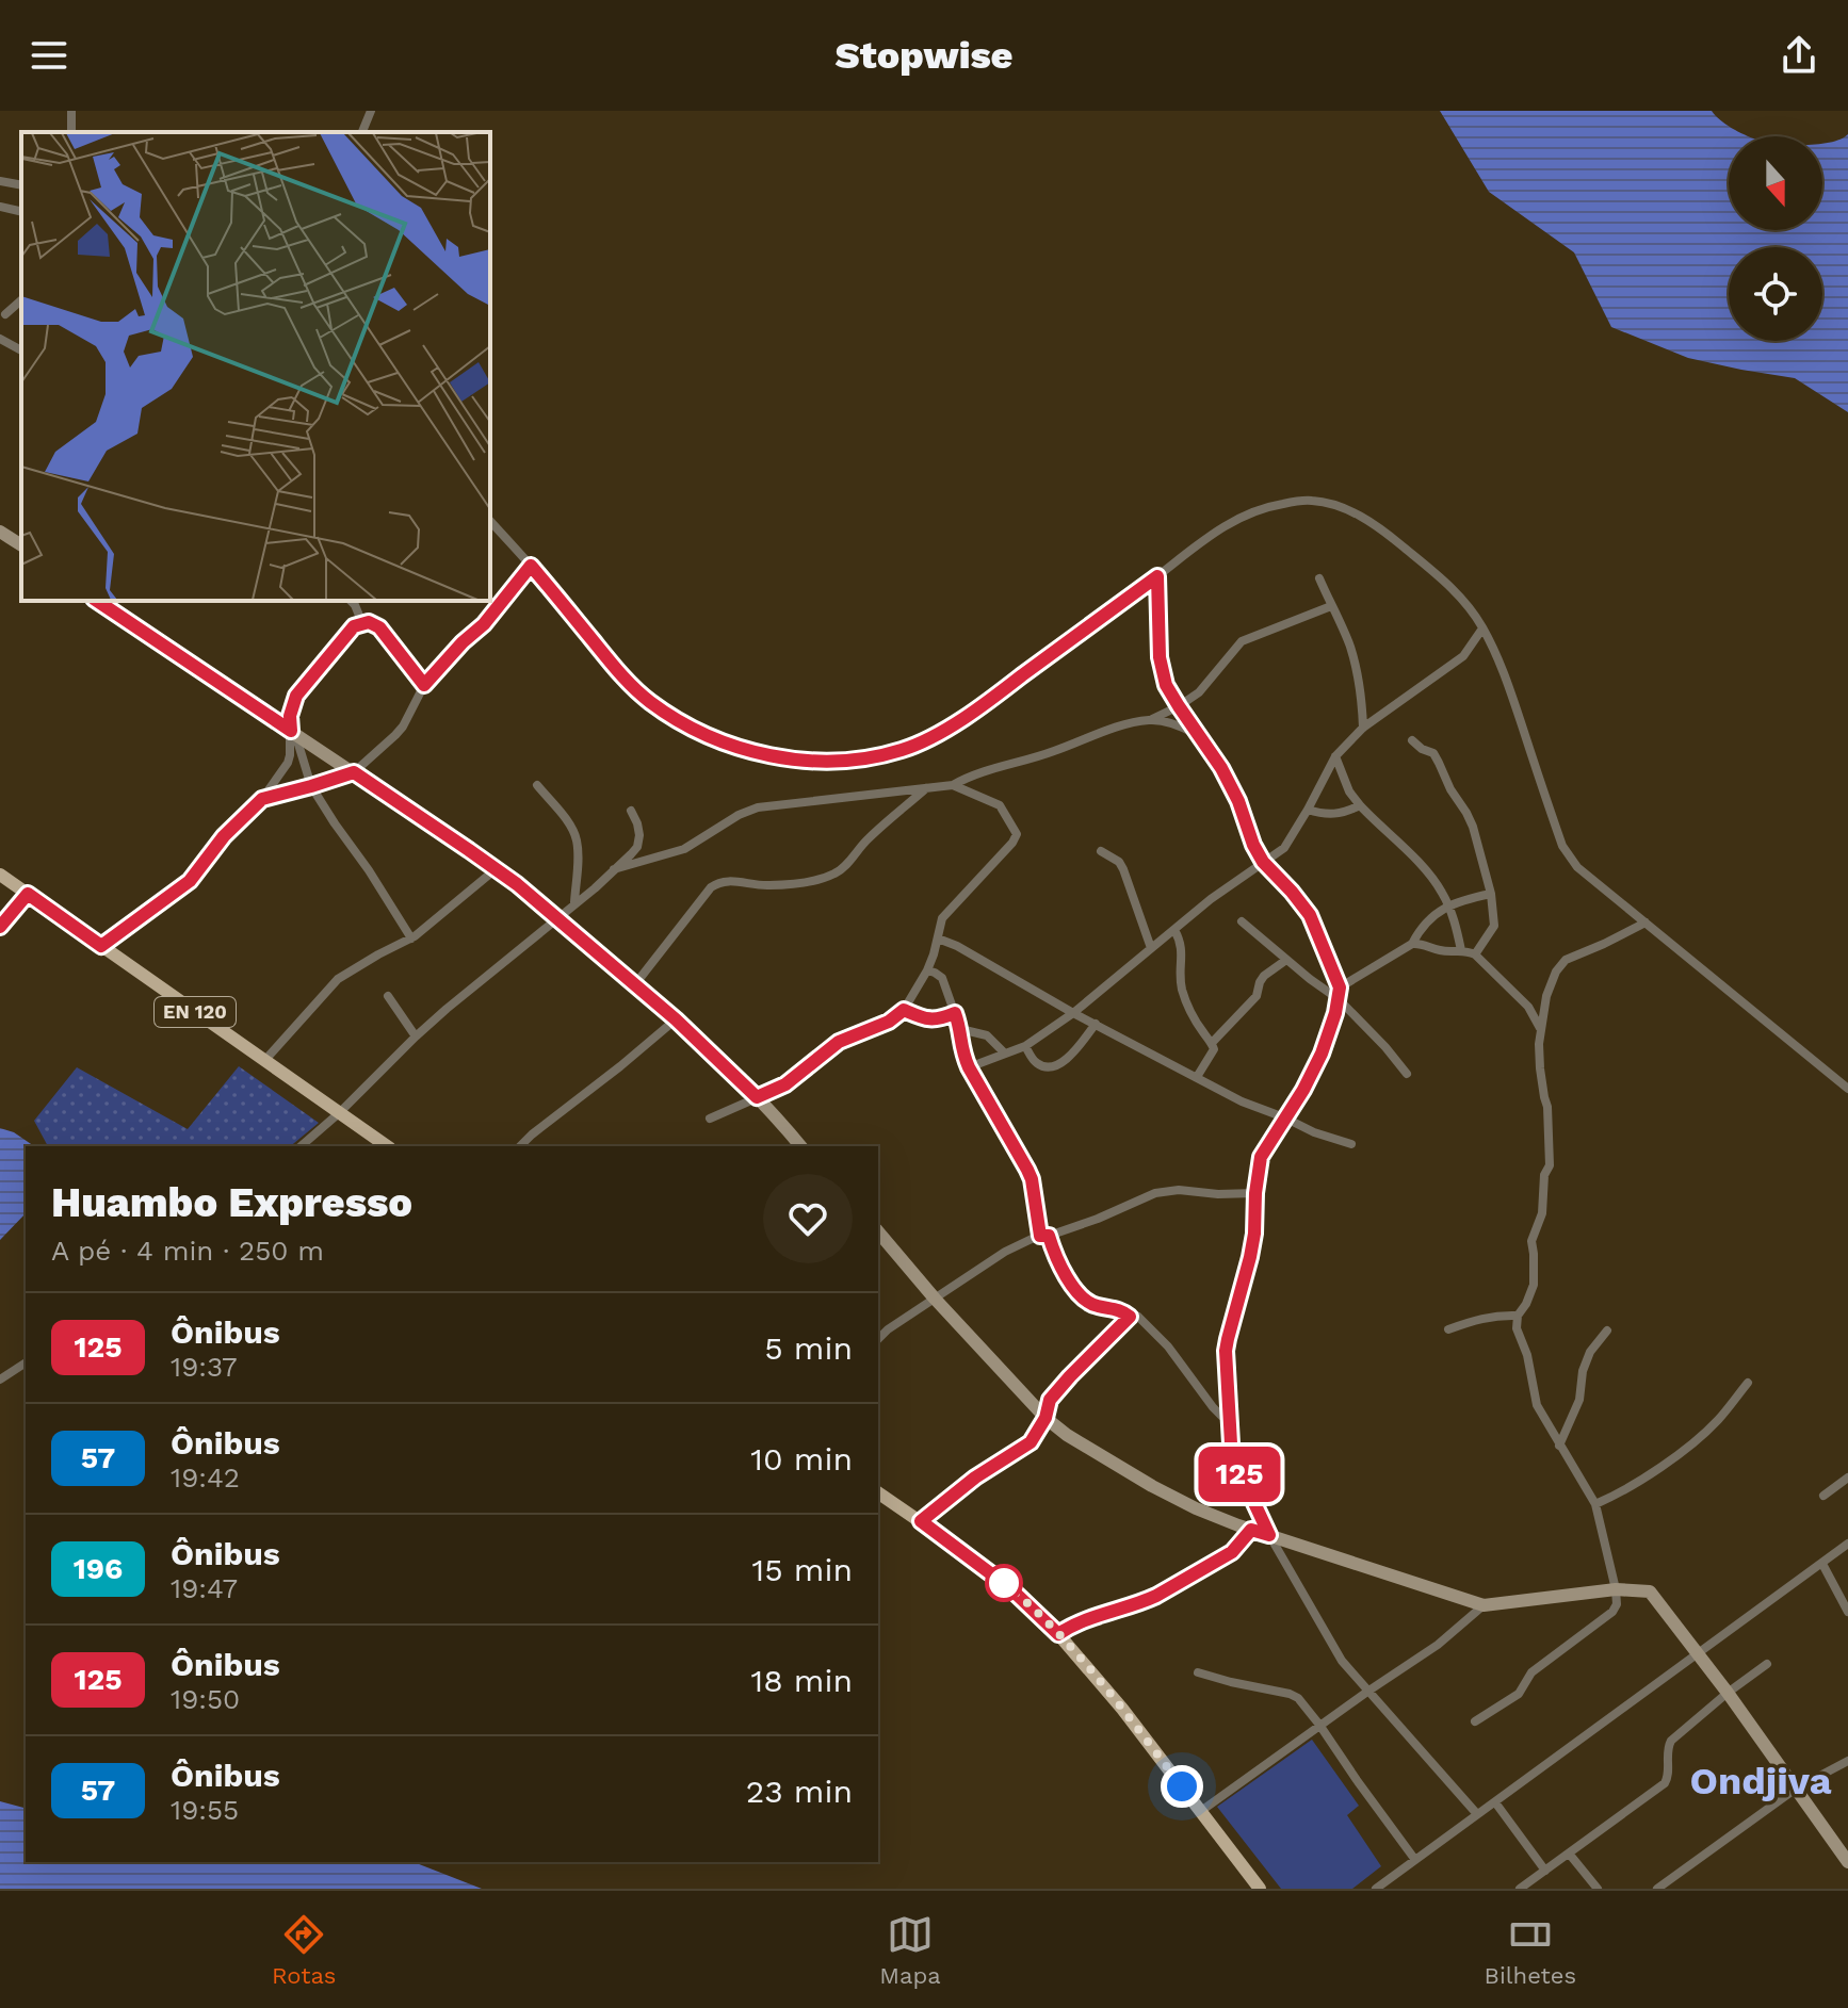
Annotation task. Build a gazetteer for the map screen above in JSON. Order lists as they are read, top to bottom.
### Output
{
  "streets": {
    "main road": ["EN 120"]
  },
  "districts": ["Ondjiva"],
  "lines": ["bus line 125"],
  "north": "bottom",
  "page": {
    "header": "Stopwise",
    "on_map": "125",
    "heading": ["Huambo Expresso", "A pé · 4 min · 250 m"],
    "list": [
      {
        "mark": "125",
        "name": "Ônibus",
        "note": "19:37",
        "value": "5 min"
      },
      {
        "mark": "57",
        "name": "Ônibus",
        "note": "19:42",
        "value": "10 min"
      },
      {
        "mark": "196",
        "name": "Ônibus",
        "note": "19:47",
        "value": "15 min"
      },
      {
        "mark": "125",
        "name": "Ônibus",
        "note": "19:50",
        "value": "18 min"
      },
      {
        "mark": "57",
        "name": "Ônibus",
        "note": "19:55",
        "value": "23 min"
      }
    ],
    "tabs": ["Rotas", "Mapa", "Bilhetes"]
  }
}
